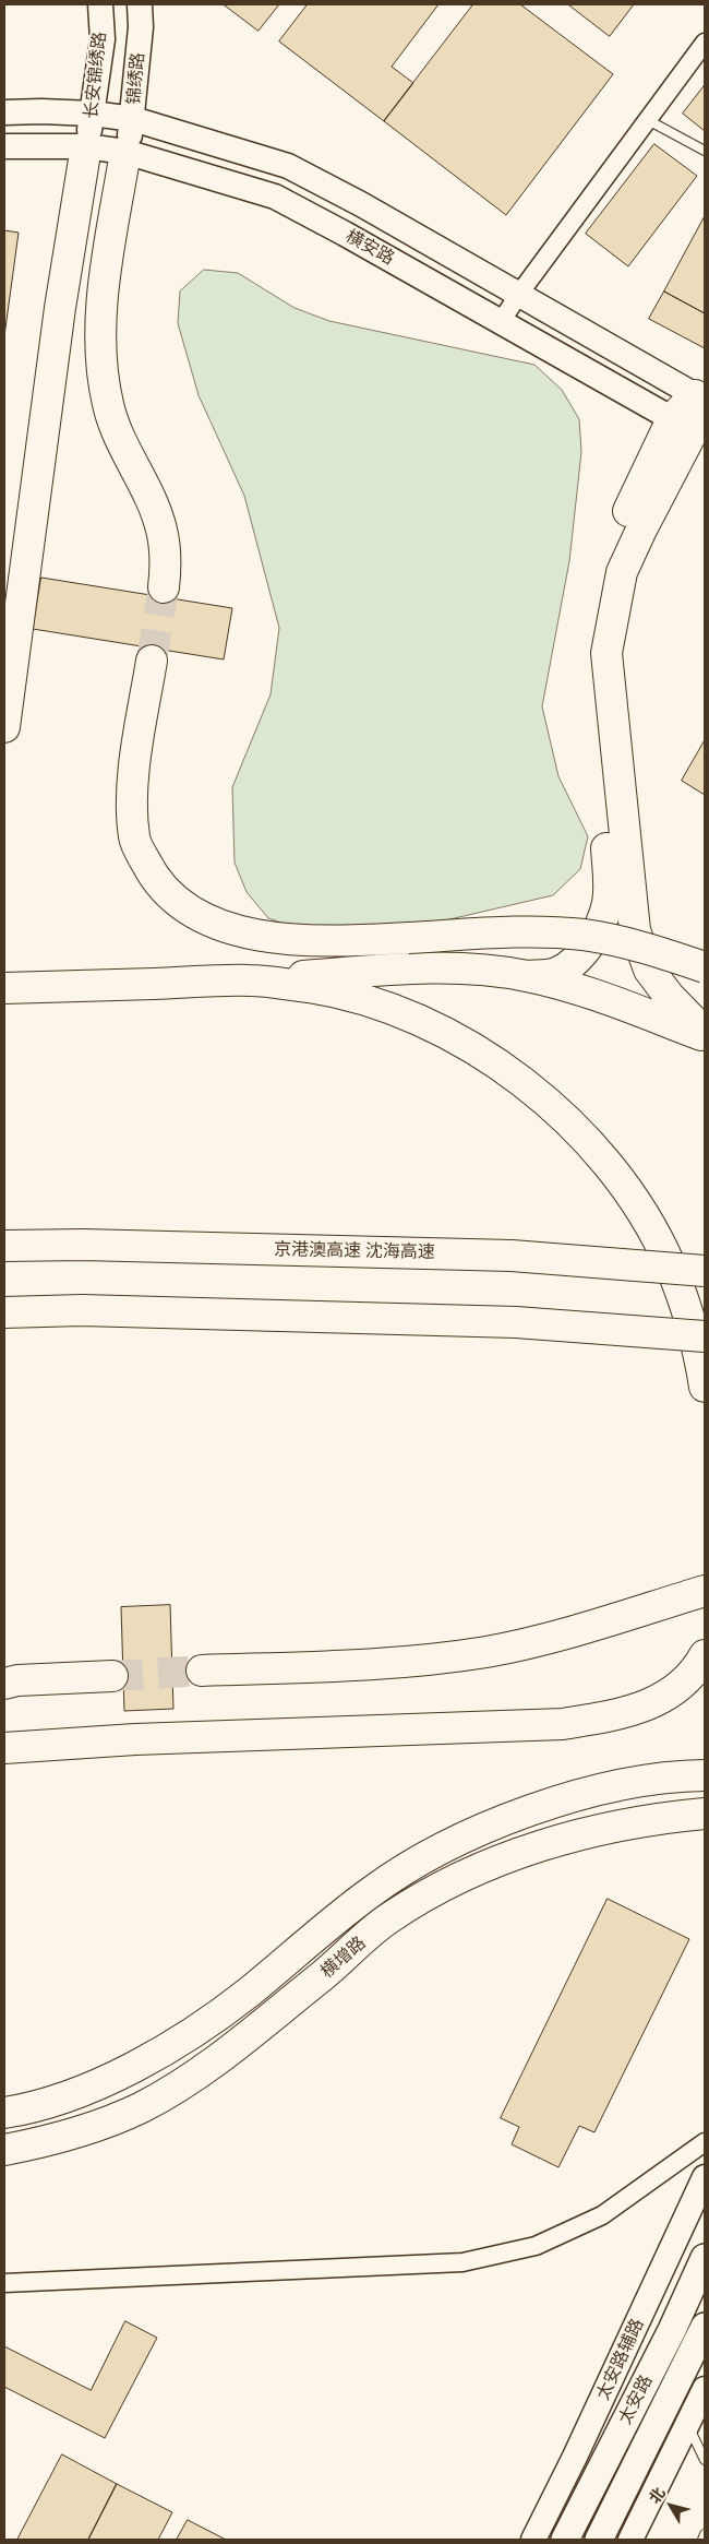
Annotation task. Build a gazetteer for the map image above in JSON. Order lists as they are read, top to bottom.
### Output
{
  "streets": {
    "highway": ["京港澳高速 沈海高速", "横增路"],
    "main road": [
      "长安锦绣路",
      "锦绣路",
      "横安路",
      "太安路辅路",
      "太安路"
    ]
  },
  "crossings": [
    ["长安锦绣路", "横安路"],
    ["锦绣路", "横安路"]
  ],
  "north": "top left"
}
